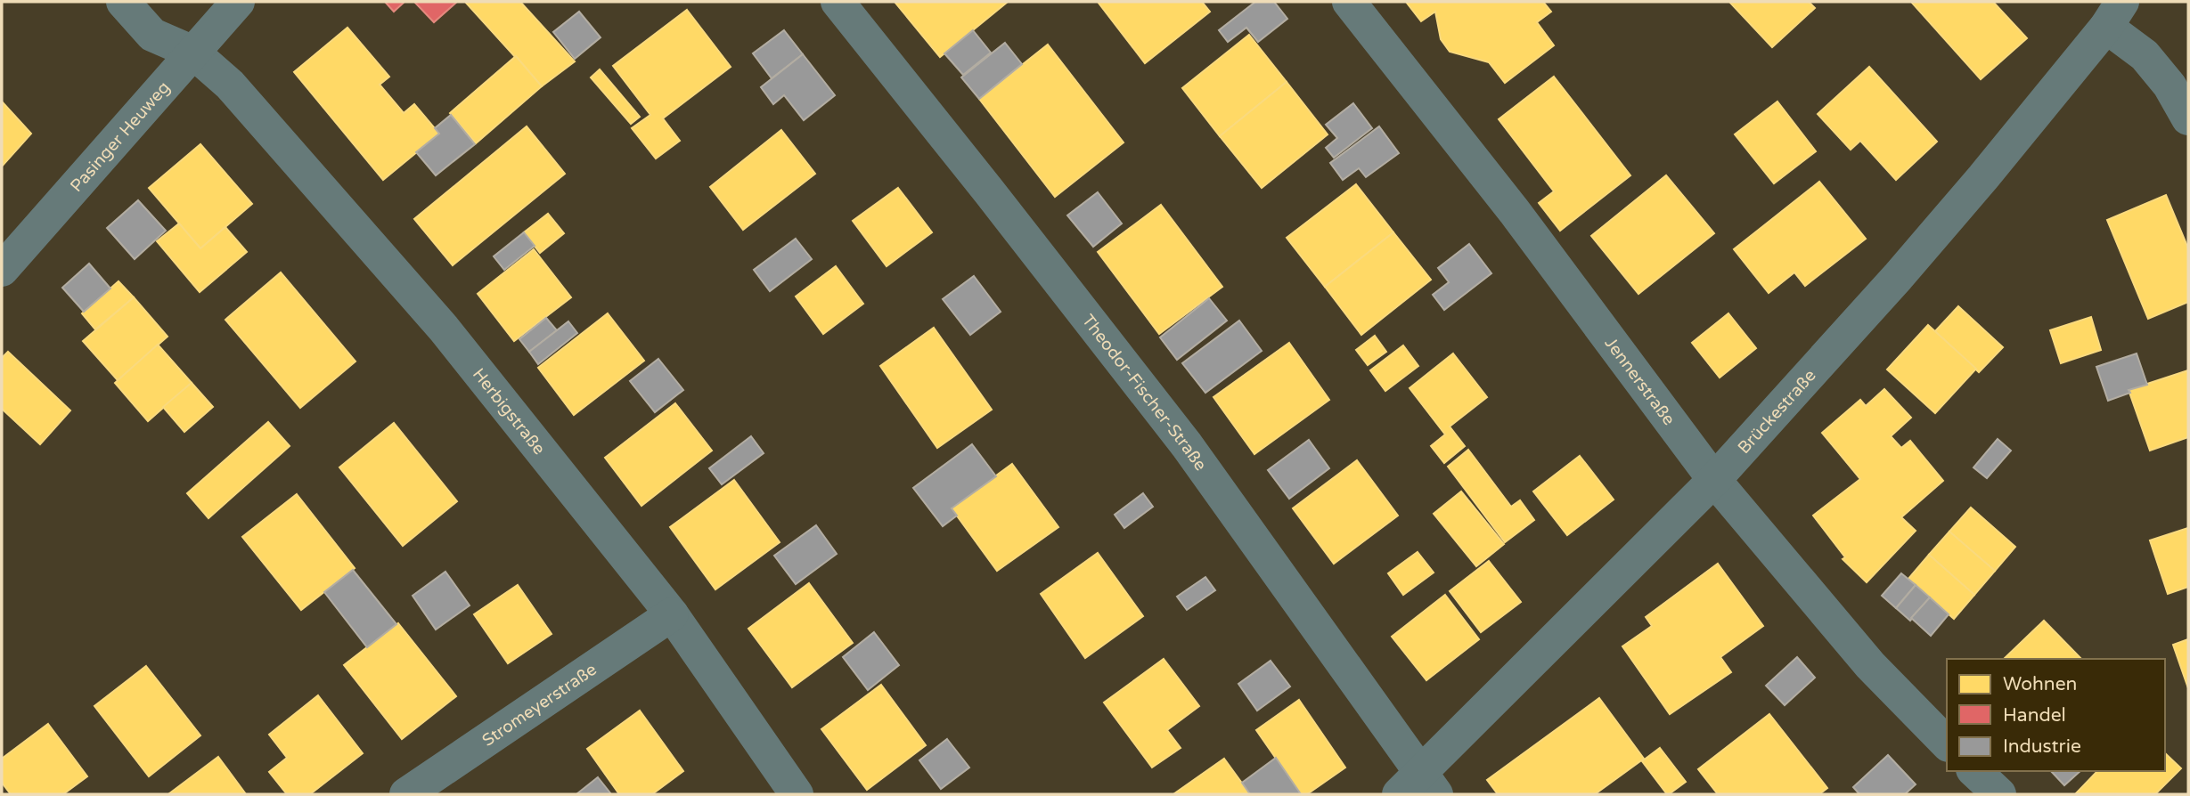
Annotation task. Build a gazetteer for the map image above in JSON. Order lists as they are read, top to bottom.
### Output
{
  "streets": {
    "street": [
      "Pasinger Heuweg",
      "Jennerstraße",
      "Theodor-Fischer-Straße",
      "Herbigstraße",
      "Brückestraße",
      "Stromeyerstraße"
    ]
  },
  "crossings": [
    ["Pasinger Heuweg", "Herbigstraße"],
    ["Jennerstraße", "Brückestraße"],
    ["Theodor-Fischer-Straße", "Brückestraße"],
    ["Herbigstraße", "Stromeyerstraße"]
  ],
  "legend": ["Wohnen", "Handel", "Industrie"]
}
